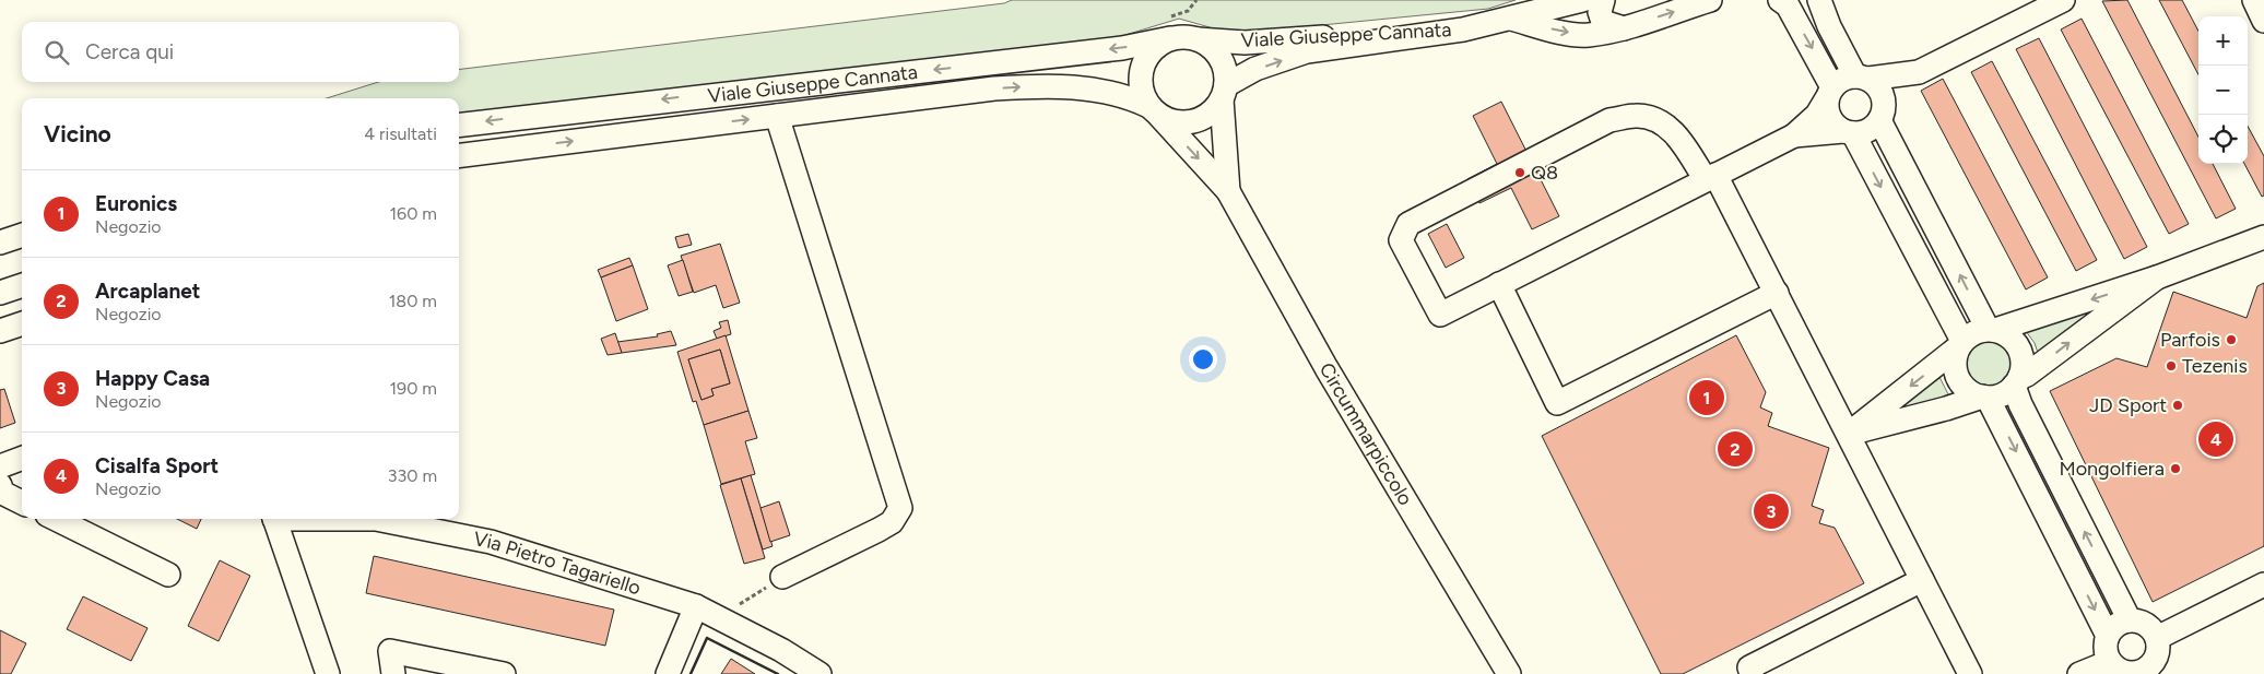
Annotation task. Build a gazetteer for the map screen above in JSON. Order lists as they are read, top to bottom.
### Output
{
  "streets": {
    "street": ["Viale Giuseppe Cannata", "Circummarpiccolo", "Via Pietro Tagariello"]
  },
  "crossings": [
    ["Viale Giuseppe Cannata", "Circummarpiccolo"]
  ],
  "places": [
    "Q8",
    "Parfois",
    "Tezenis",
    "JD Sport",
    "Mongolfiera"
  ],
  "page": {
    "map_buttons": ["+", "−"],
    "search": "Cerca qui",
    "heading": ["Vicino", "4 risultati"],
    "list": [
      {
        "mark": "1",
        "name": "Euronics",
        "note": "Negozio",
        "value": "160 m"
      },
      {
        "mark": "2",
        "name": "Arcaplanet",
        "note": "Negozio",
        "value": "180 m"
      },
      {
        "mark": "3",
        "name": "Happy Casa",
        "note": "Negozio",
        "value": "190 m"
      },
      {
        "mark": "4",
        "name": "Cisalfa Sport",
        "note": "Negozio",
        "value": "330 m"
      }
    ],
    "pins": [
      "1",
      "4",
      "2",
      "3"
    ]
  }
}
